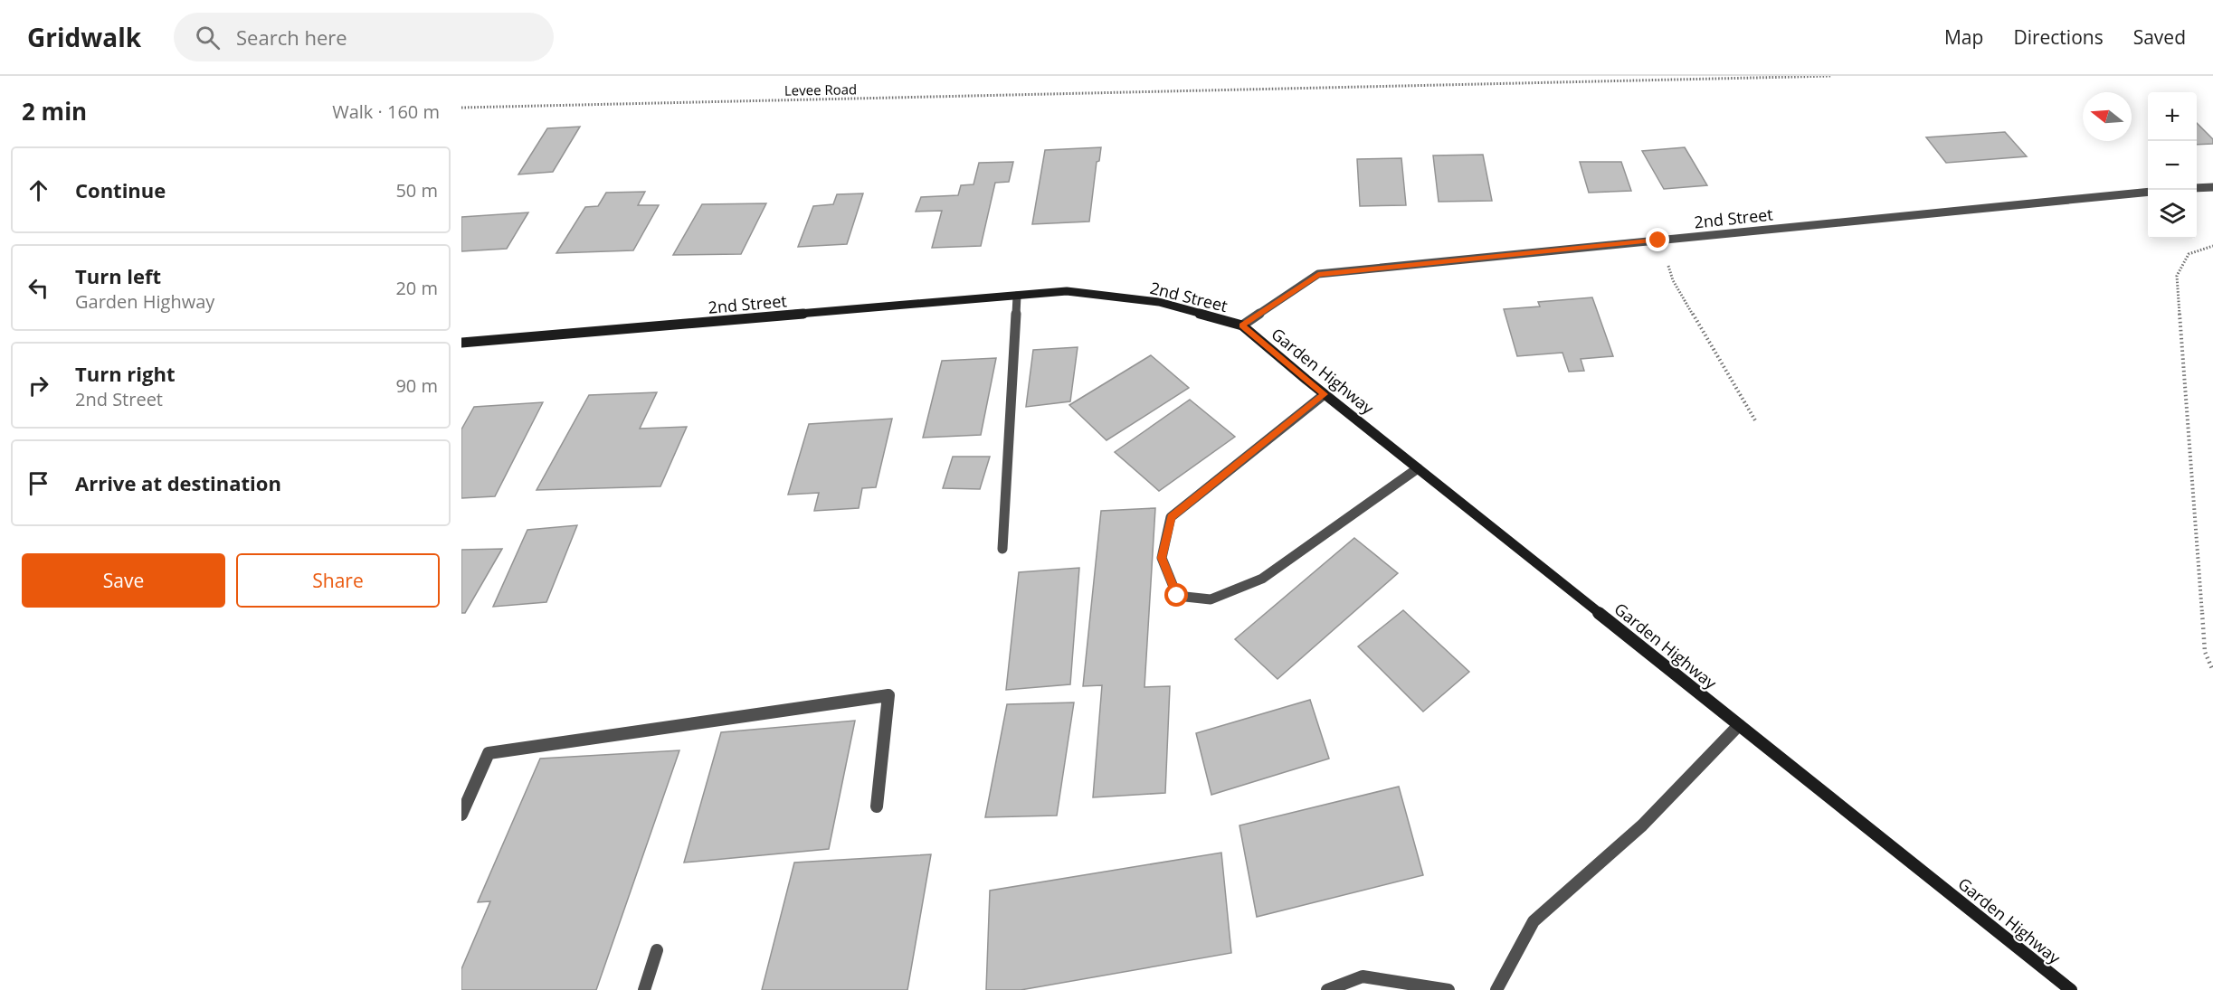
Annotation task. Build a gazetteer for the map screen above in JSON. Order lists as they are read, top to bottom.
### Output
{
  "streets": {
    "main road": ["2nd Street", "Garden Highway"],
    "path": ["Levee Road"]
  },
  "crossings": [
    ["2nd Street", "Garden Highway"]
  ],
  "north": "left",
  "page": {
    "header": "Gridwalk",
    "search": "Search here",
    "nav": ["Map", "Directions", "Saved"],
    "heading": ["2 min", "Walk · 160 m"],
    "map_buttons": ["+", "−"],
    "list": [
      ["Continue", "50 m"],
      ["Turn left", "Garden Highway", "20 m"],
      ["Turn right", "2nd Street", "90 m"],
      "Arrive at destination"
    ],
    "buttons": ["Save", "Share"]
  }
}
